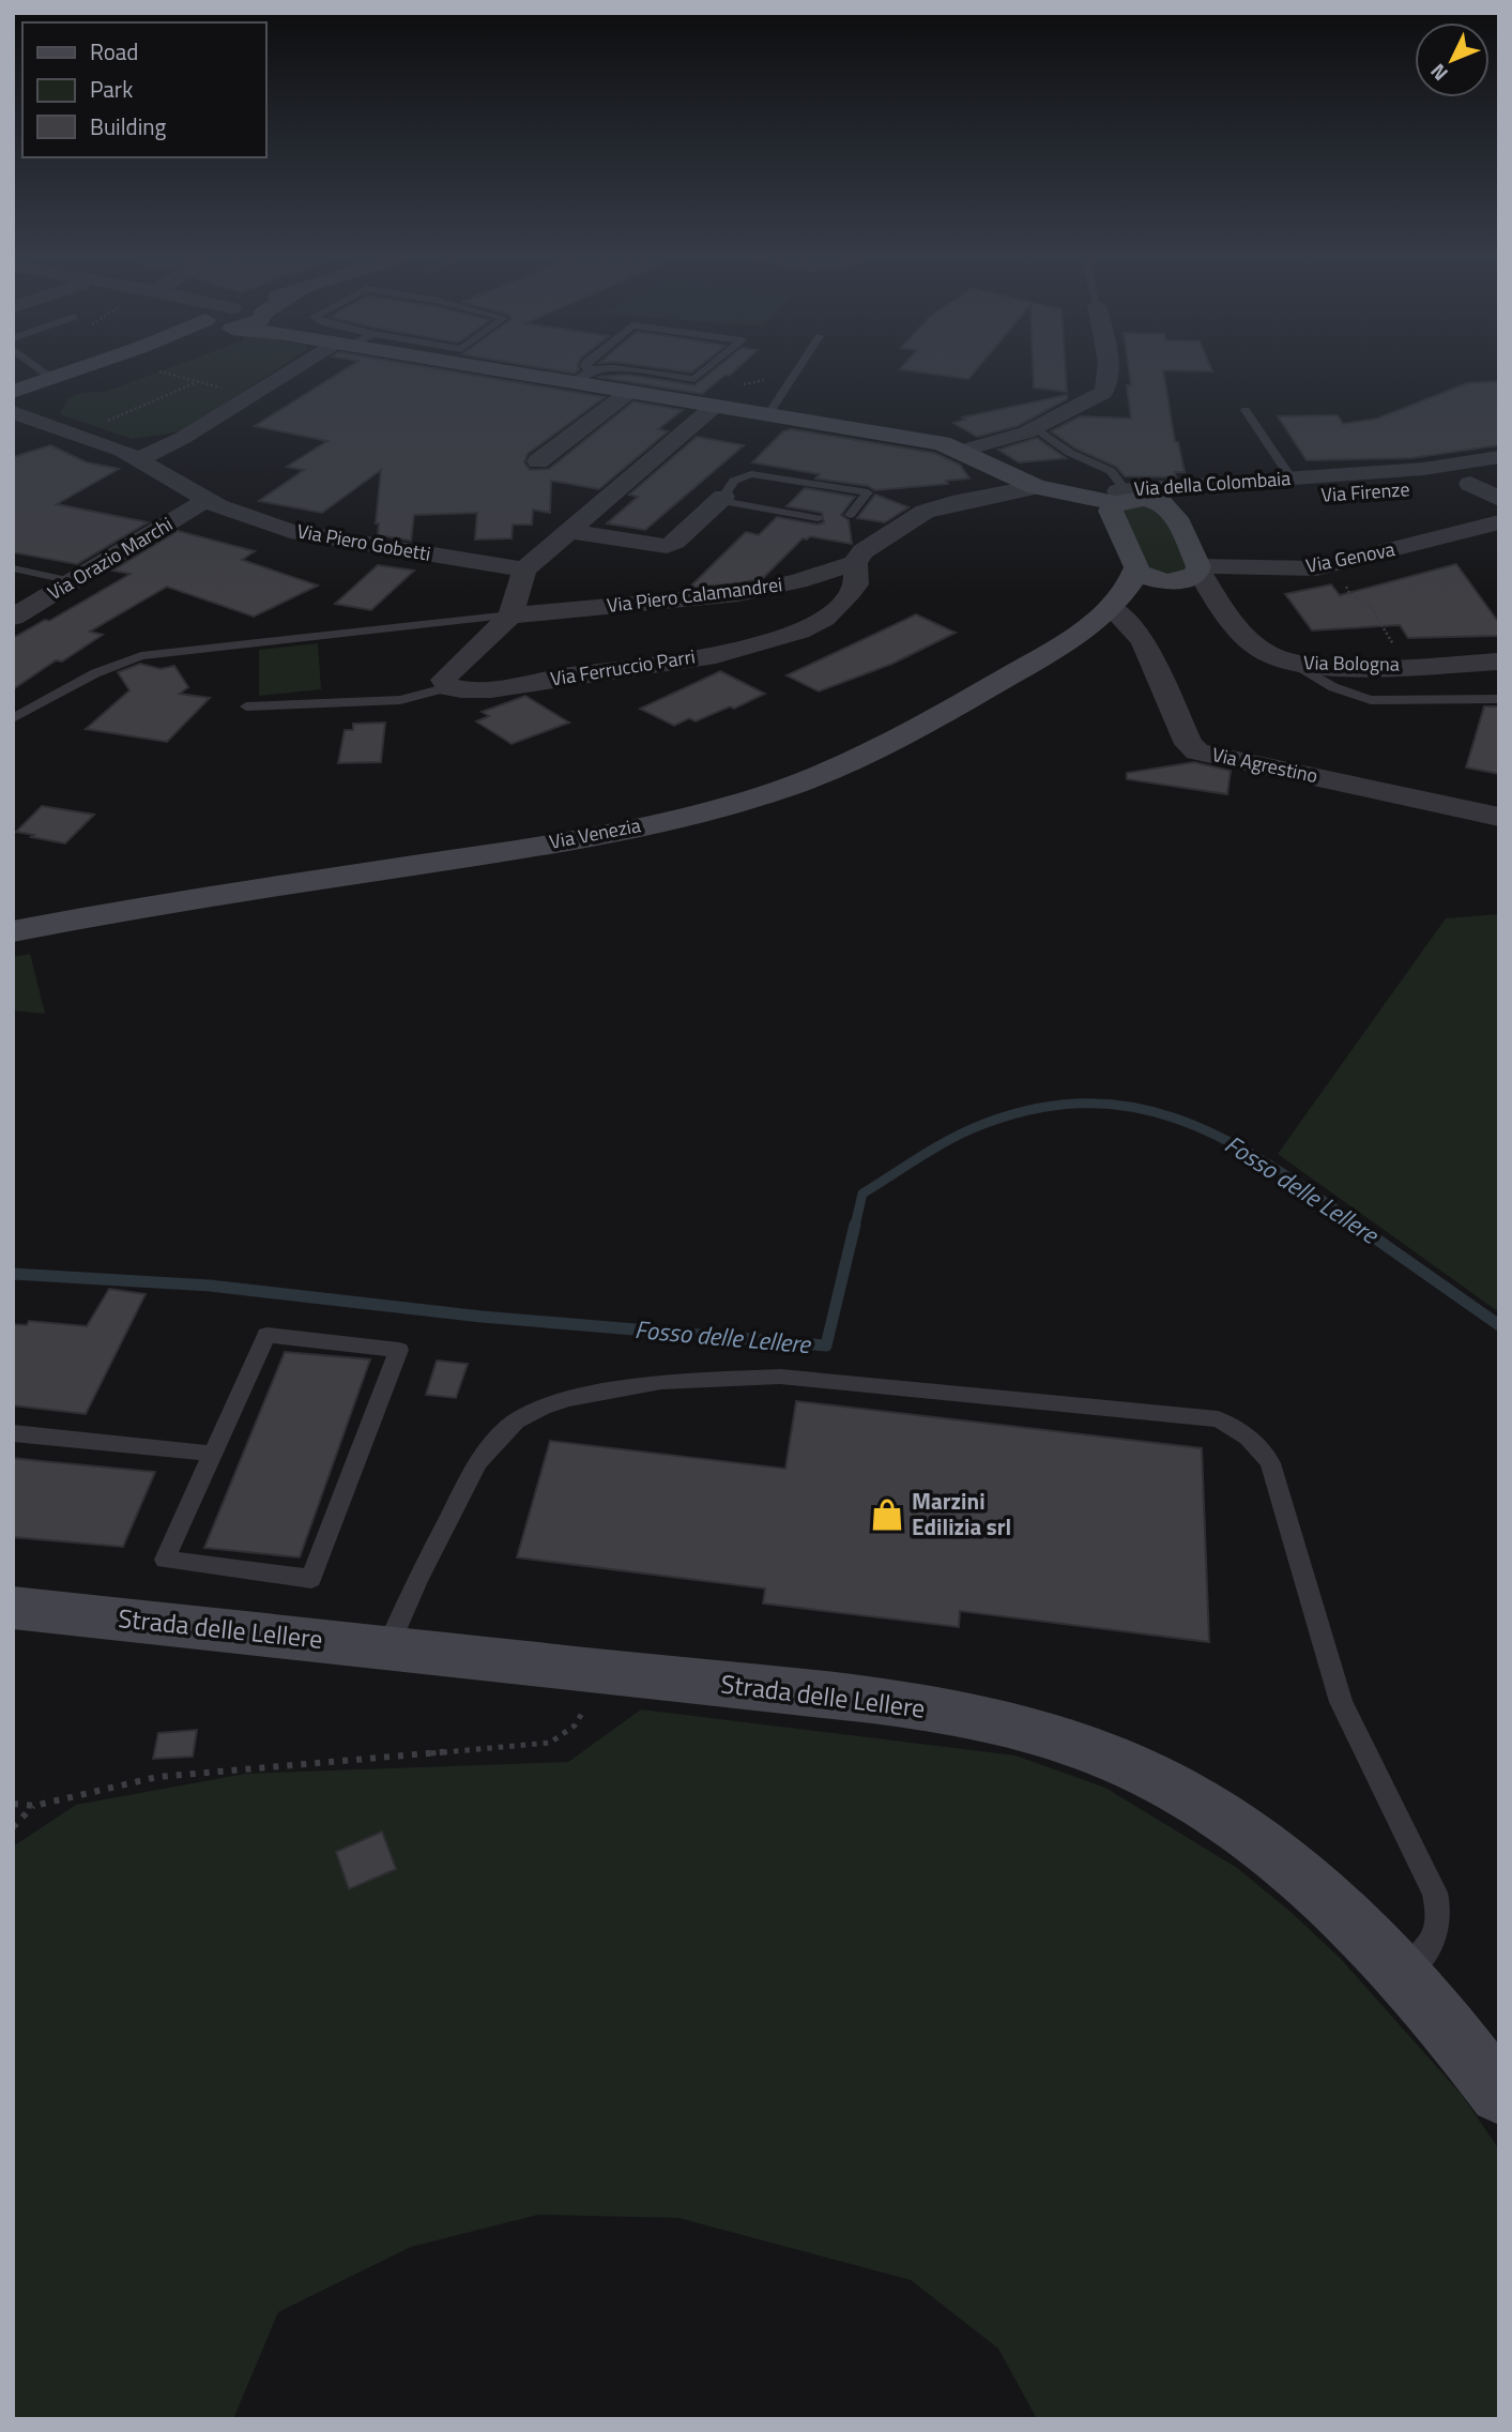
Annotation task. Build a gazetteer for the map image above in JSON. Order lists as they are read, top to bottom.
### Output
{
  "streets": {
    "street": [
      "Via della Colombaia",
      "Via Firenze",
      "Via Piero Gobetti",
      "Via Genova",
      "Via Orazio Marchi",
      "Via Piero Calamandrei",
      "Via Bologna",
      "Via Ferruccio Parri",
      "Via Agrestino",
      "Via Venezia",
      "Strada delle Lellere"
    ]
  },
  "crossings": [
    ["Via della Colombaia", "Via Firenze"],
    ["Via Firenze", "Via Piero Calamandrei"],
    ["Via Firenze", "Via Bologna"],
    ["Via Piero Gobetti", "Via Orazio Marchi"],
    ["Via Genova", "Via Bologna"],
    ["Via Genova", "Via Venezia"],
    ["Via Piero Calamandrei", "Via Ferruccio Parri"],
    ["Via Bologna", "Via Venezia"],
    ["Via Agrestino", "Via Venezia"]
  ],
  "water": ["Fosso delle Lellere"],
  "places": {
    "shop": ["Marzini Edilizia srl"]
  },
  "legend": ["Road", "Park", "Building"],
  "north": "bottom left"
}
